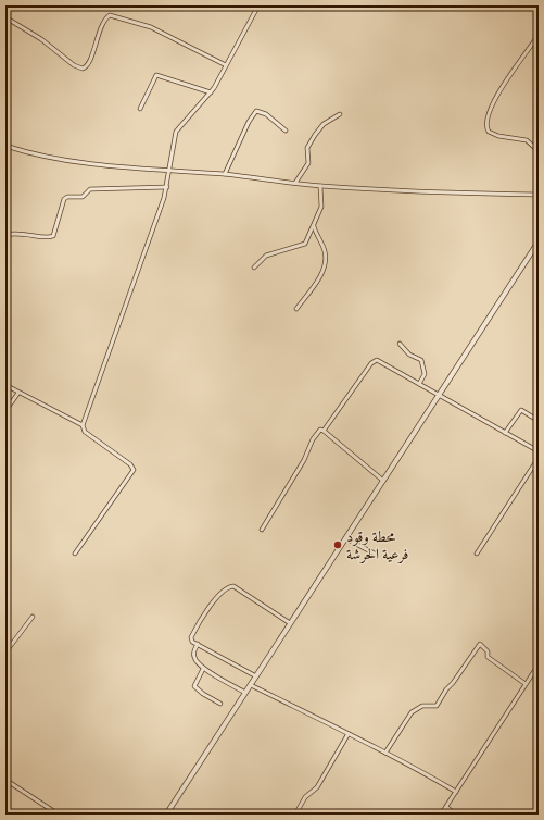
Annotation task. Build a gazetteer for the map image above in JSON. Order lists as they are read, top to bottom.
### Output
{
  "places": ["محطة وقود فرعية الحرشة"]
}
